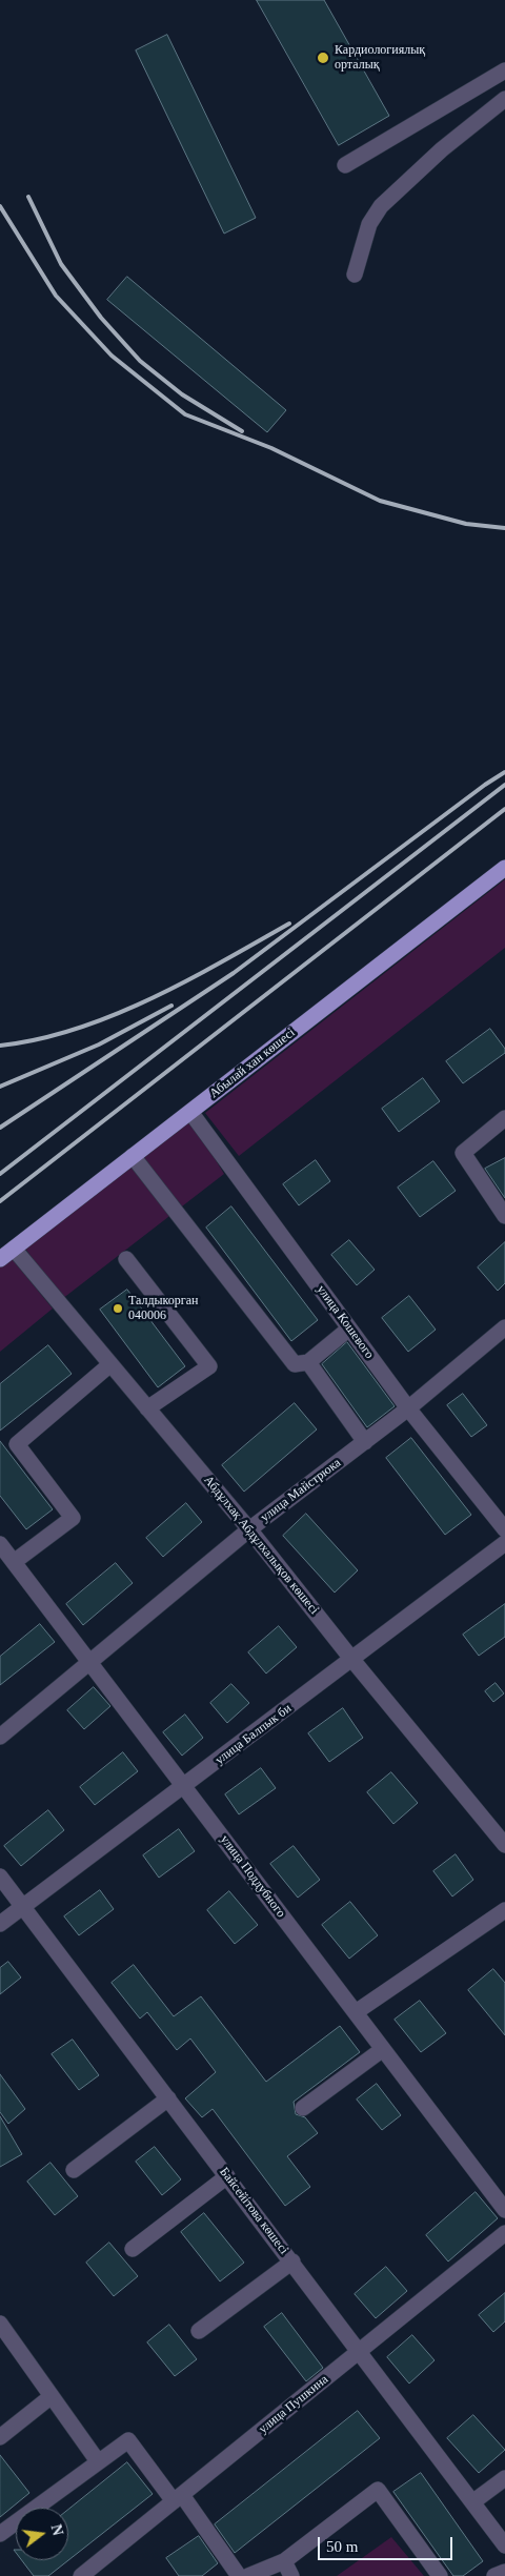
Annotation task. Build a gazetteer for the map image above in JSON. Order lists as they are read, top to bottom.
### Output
{
  "streets": {
    "main road": ["Абылай хан көшесі"],
    "street": [
      "улица Кошевого",
      "улица Майстрюка",
      "Абдұлхақ Абдұлхалықов көшесі",
      "улица Балпык би",
      "улица Поддубного",
      "Байсейітова көшесі",
      "улица Пушкина"
    ]
  },
  "crossings": [
    ["Абылай хан көшесі", "улица Кошевого"],
    ["Абылай хан көшесі", "Абдұлхақ Абдұлхалықов көшесі"],
    ["улица Кошевого", "улица Майстрюка"],
    ["улица Майстрюка", "Абдұлхақ Абдұлхалықов көшесі"],
    ["улица Майстрюка", "улица Поддубного"],
    ["Абдұлхақ Абдұлхалықов көшесі", "улица Балпык би"],
    ["улица Балпык би", "улица Поддубного"],
    ["улица Балпык би", "Байсейітова көшесі"],
    ["Байсейітова көшесі", "улица Пушкина"]
  ],
  "places": ["Кардиологиялық орталық", "Талдыкорган 040006"],
  "scale_bar": "50 m",
  "north": "right"
}
